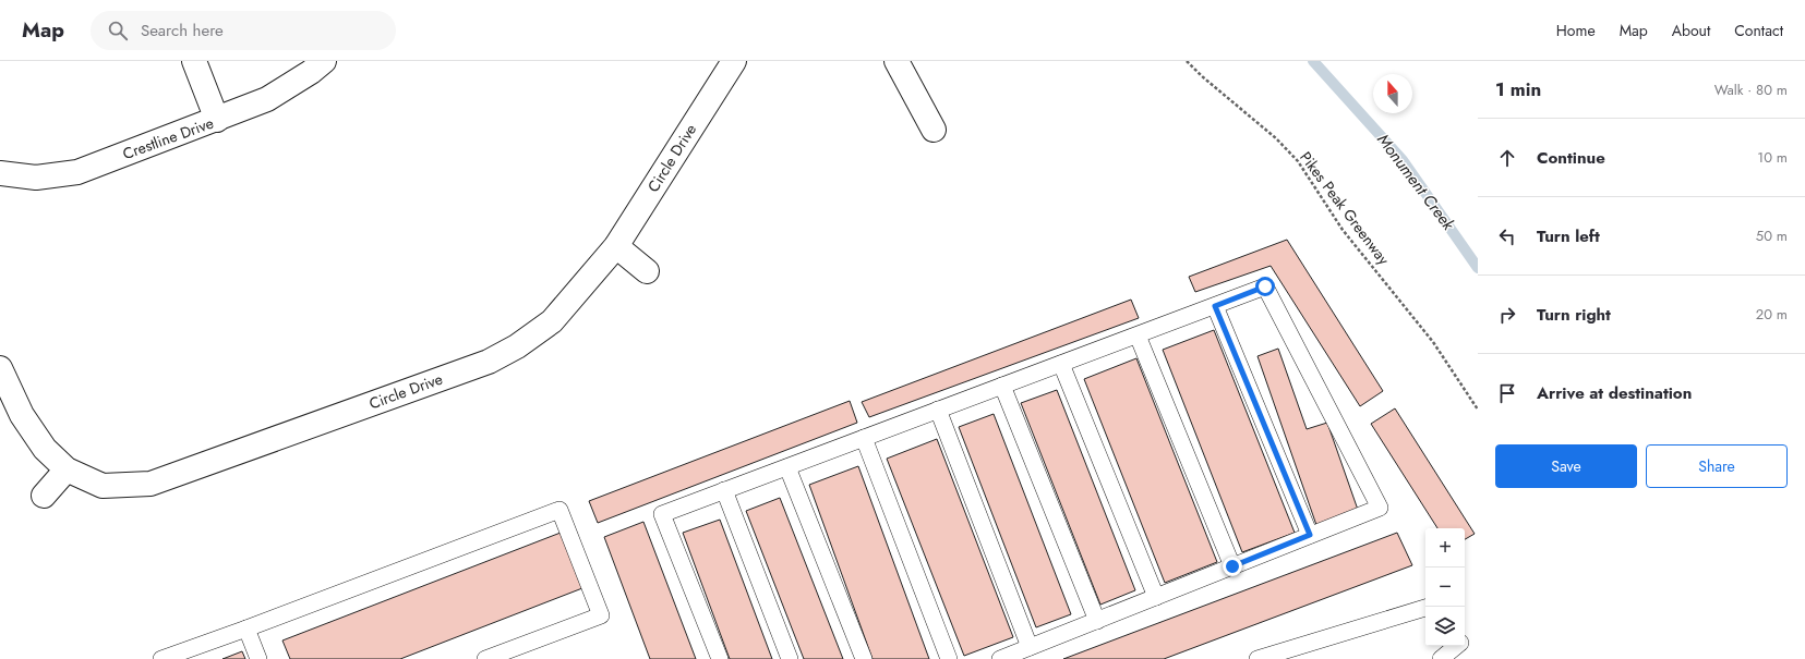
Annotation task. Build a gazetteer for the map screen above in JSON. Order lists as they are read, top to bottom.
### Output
{
  "streets": {
    "street": ["Crestline Drive", "Circle Drive"],
    "path": ["Pikes Peak Greenway"]
  },
  "water": ["Monument Creek"],
  "north": "top",
  "page": {
    "header": "Map",
    "search": "Search here",
    "nav": [
      "Home",
      "Map",
      "About",
      "Contact"
    ],
    "heading": ["1 min", "Walk · 80 m"],
    "list": [
      ["Continue", "10 m"],
      ["Turn left", "50 m"],
      ["Turn right", "20 m"],
      "Arrive at destination"
    ],
    "buttons": ["Save", "Share"],
    "map_buttons": ["+", "−"]
  }
}
